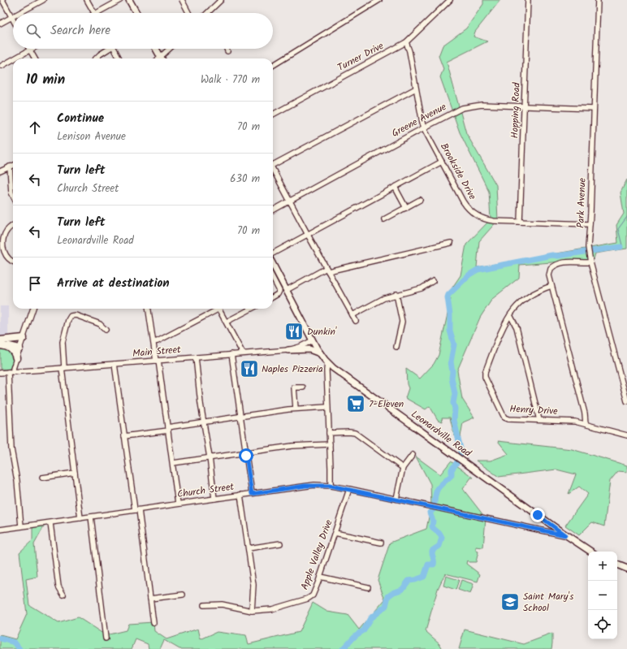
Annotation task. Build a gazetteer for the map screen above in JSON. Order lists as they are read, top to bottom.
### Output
{
  "streets": {
    "main road": ["Leonardville Road"],
    "street": [
      "Turner Drive",
      "Hopping Road",
      "Greene Avenue",
      "Brookside Drive",
      "Park Avenue",
      "Main Street",
      "Henry Drive",
      "Church Street",
      "Apple Valley Drive"
    ]
  },
  "crossings": [
    ["Turner Drive", "Brookside Drive"],
    ["Hopping Road", "Greene Avenue"],
    ["Hopping Road", "Brookside Drive"],
    ["Greene Avenue", "Brookside Drive"],
    ["Greene Avenue", "Park Avenue"],
    ["Brookside Drive", "Park Avenue"],
    ["Main Street", "Leonardville Road"],
    ["Leonardville Road", "Church Street"],
    ["Church Street", "Apple Valley Drive"]
  ],
  "places": {
    "restaurant": ["Dunkin'", "Naples Pizzeria"],
    "supermarket": ["7-Eleven"],
    "school or university": ["Saint Mary's School"]
  },
  "page": {
    "search": "Search here",
    "heading": ["10 min", "Walk · 770 m"],
    "list": [
      ["Continue", "Lenison Avenue", "70 m"],
      ["Turn left", "Church Street", "630 m"],
      ["Turn left", "Leonardville Road", "70 m"],
      "Arrive at destination"
    ],
    "map_buttons": ["+", "−"]
  }
}
